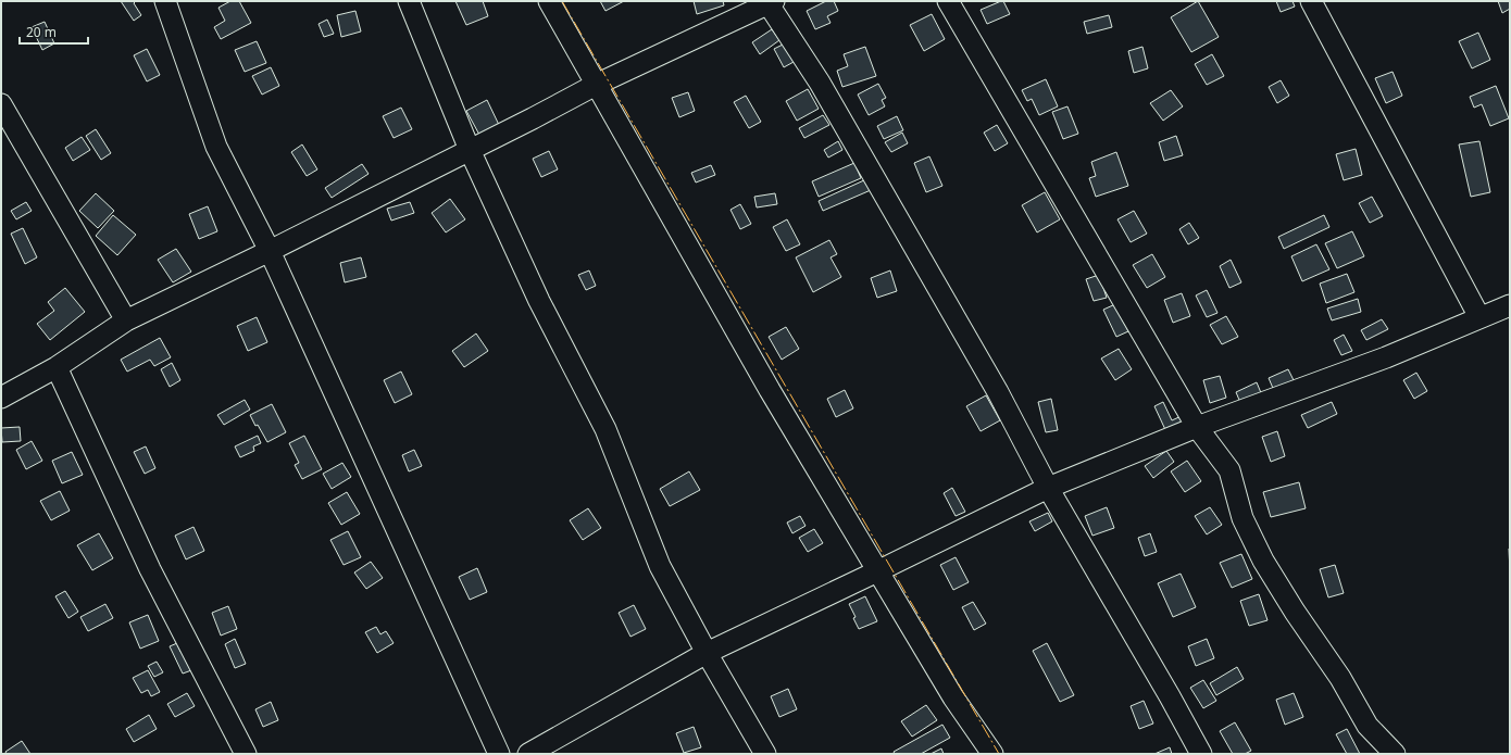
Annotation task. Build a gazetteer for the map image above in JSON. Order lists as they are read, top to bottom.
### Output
{
  "scale_bar": "20 m"
}
